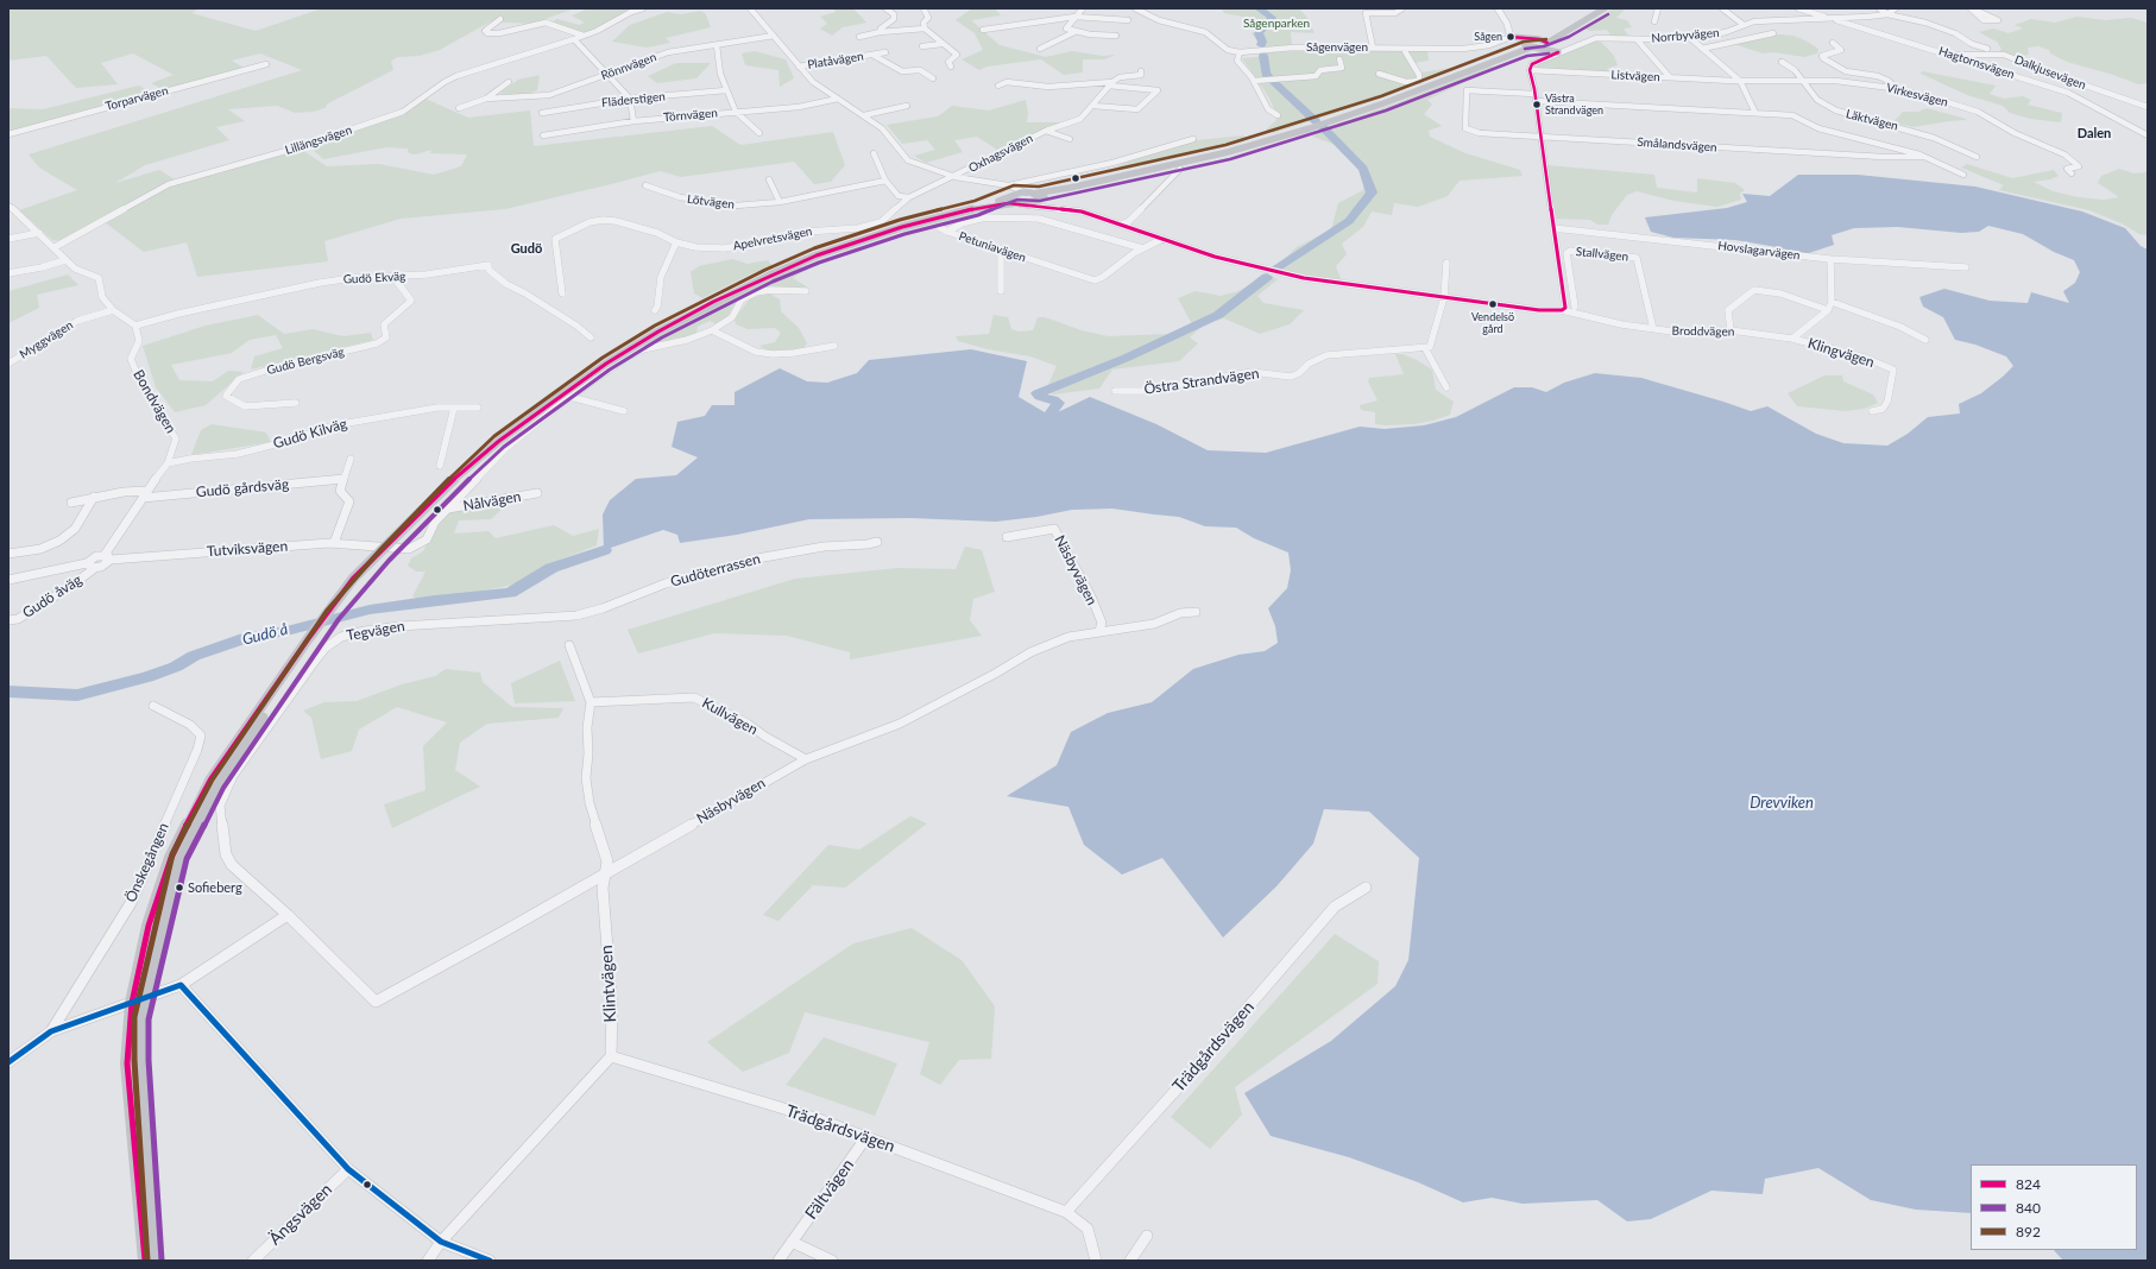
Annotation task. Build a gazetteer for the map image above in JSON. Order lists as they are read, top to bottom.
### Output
{
  "streets": {
    "street": [
      "Norrbyvägen",
      "Sågenvägen",
      "Platåvägen",
      "Hagtornsvägen",
      "Rönnvägen",
      "Dalkjusevägen",
      "Listvägen",
      "Virkesvägen",
      "Torparvägen",
      "Fläderstigen",
      "Törnvägen",
      "Läktvägen",
      "Lillängsvägen",
      "Smålandsvägen",
      "Oxhagsvägen",
      "Lötvägen",
      "Apelvretsvägen",
      "Petuniavägen",
      "Hovslagarvägen",
      "Stallvägen",
      "Gudö Ekväg",
      "Broddvägen",
      "Myggvägen",
      "Klingvägen",
      "Gudö Bergsväg",
      "Östra Strandvägen",
      "Bondvägen",
      "Gudö Kilväg",
      "Gudö gårdsväg",
      "Nålvägen",
      "Tutviksvägen",
      "Gudöterrassen",
      "Näsbyvägen",
      "Gudö åväg",
      "Tegvägen",
      "Kullvägen",
      "Önskegången",
      "Klintvägen",
      "Trädgårdsvägen",
      "Fältvägen",
      "Ängsvägen"
    ]
  },
  "crossings": [
    ["Norrbyvägen", "Hagtornsvägen"],
    ["Norrbyvägen", "Listvägen"],
    ["Hagtornsvägen", "Dalkjusevägen"],
    ["Listvägen", "Virkesvägen"],
    ["Virkesvägen", "Läktvägen"],
    ["Oxhagsvägen", "Apelvretsvägen"],
    ["Stallvägen", "Broddvägen"],
    ["Gudö Ekväg", "Gudö Bergsväg"],
    ["Gudö Ekväg", "Bondvägen"],
    ["Broddvägen", "Klingvägen"],
    ["Bondvägen", "Gudö Kilväg"],
    ["Bondvägen", "Gudö gårdsväg"],
    ["Bondvägen", "Tutviksvägen"],
    ["Bondvägen", "Gudö åväg"],
    ["Nålvägen", "Tutviksvägen"],
    ["Tutviksvägen", "Gudö åväg"],
    ["Gudöterrassen", "Tegvägen"],
    ["Näsbyvägen", "Tegvägen"],
    ["Näsbyvägen", "Kullvägen"],
    ["Näsbyvägen", "Klintvägen"],
    ["Kullvägen", "Klintvägen"],
    ["Klintvägen", "Trädgårdsvägen"],
    ["Trädgårdsvägen", "Fältvägen"]
  ],
  "districts": ["Dalen", "Gudö"],
  "water": ["Gudö å", "Drevviken"],
  "parks": ["Sågenparken"],
  "places": [
    "Sågen",
    "Västra Strandvägen",
    "Vendelsö gård",
    "Sofieberg"
  ],
  "lines": ["transit line 840", "transit line 824", "transit line 892"],
  "legend": ["824", "840", "892"]
}
